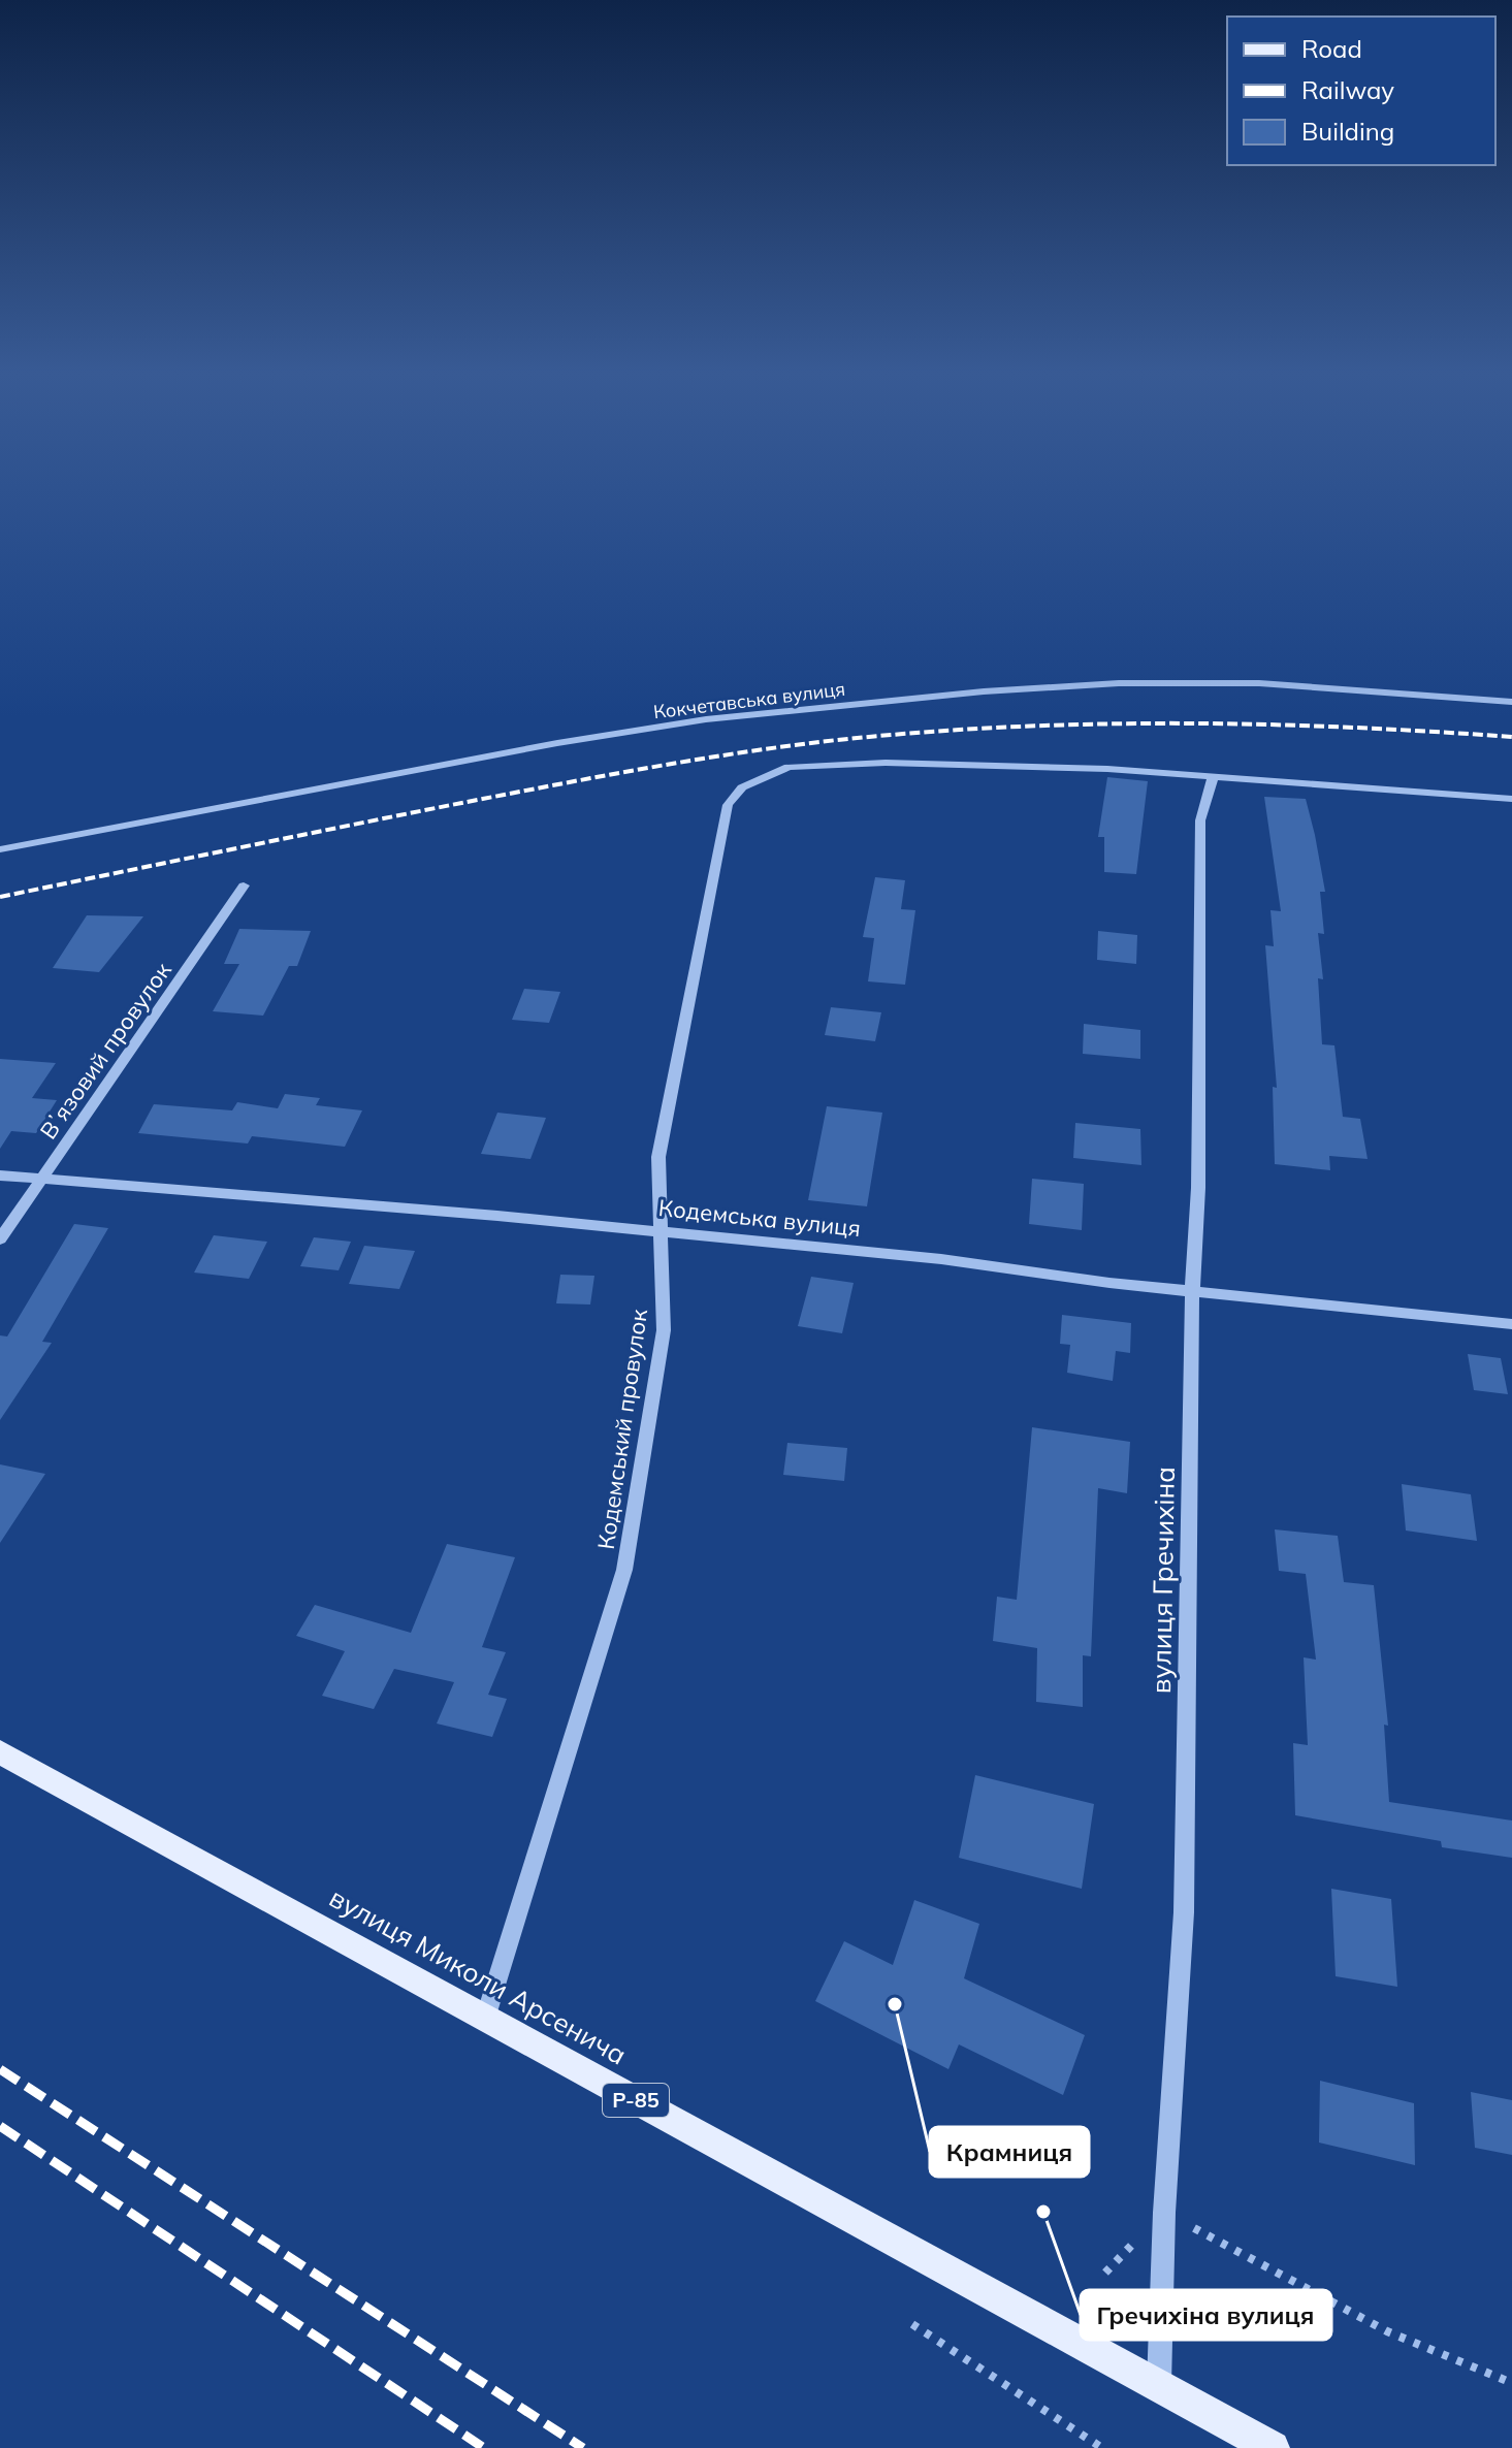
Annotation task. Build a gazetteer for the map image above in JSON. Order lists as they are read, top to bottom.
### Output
{
  "streets": {
    "main road": ["вулиця Миколи Арсенича", "Р-85"],
    "street": [
      "Кокчетавська вулиця",
      "Вʼязовий провулок",
      "Кодемська вулиця",
      "Кодемський провулок",
      "вулиця Гречихіна"
    ]
  },
  "crossings": [
    ["Вʼязовий провулок", "Кодемська вулиця"],
    ["Кодемська вулиця", "Кодемський провулок"],
    ["Кодемська вулиця", "вулиця Гречихіна"],
    ["Кодемський провулок", "вулиця Гречихіна"],
    ["Кодемський провулок", "вулиця Миколи Арсенича"],
    ["вулиця Гречихіна", "вулиця Миколи Арсенича"]
  ],
  "places": ["Крамниця", "Гречихіна вулиця"],
  "legend": ["Road", "Railway", "Building"]
}
